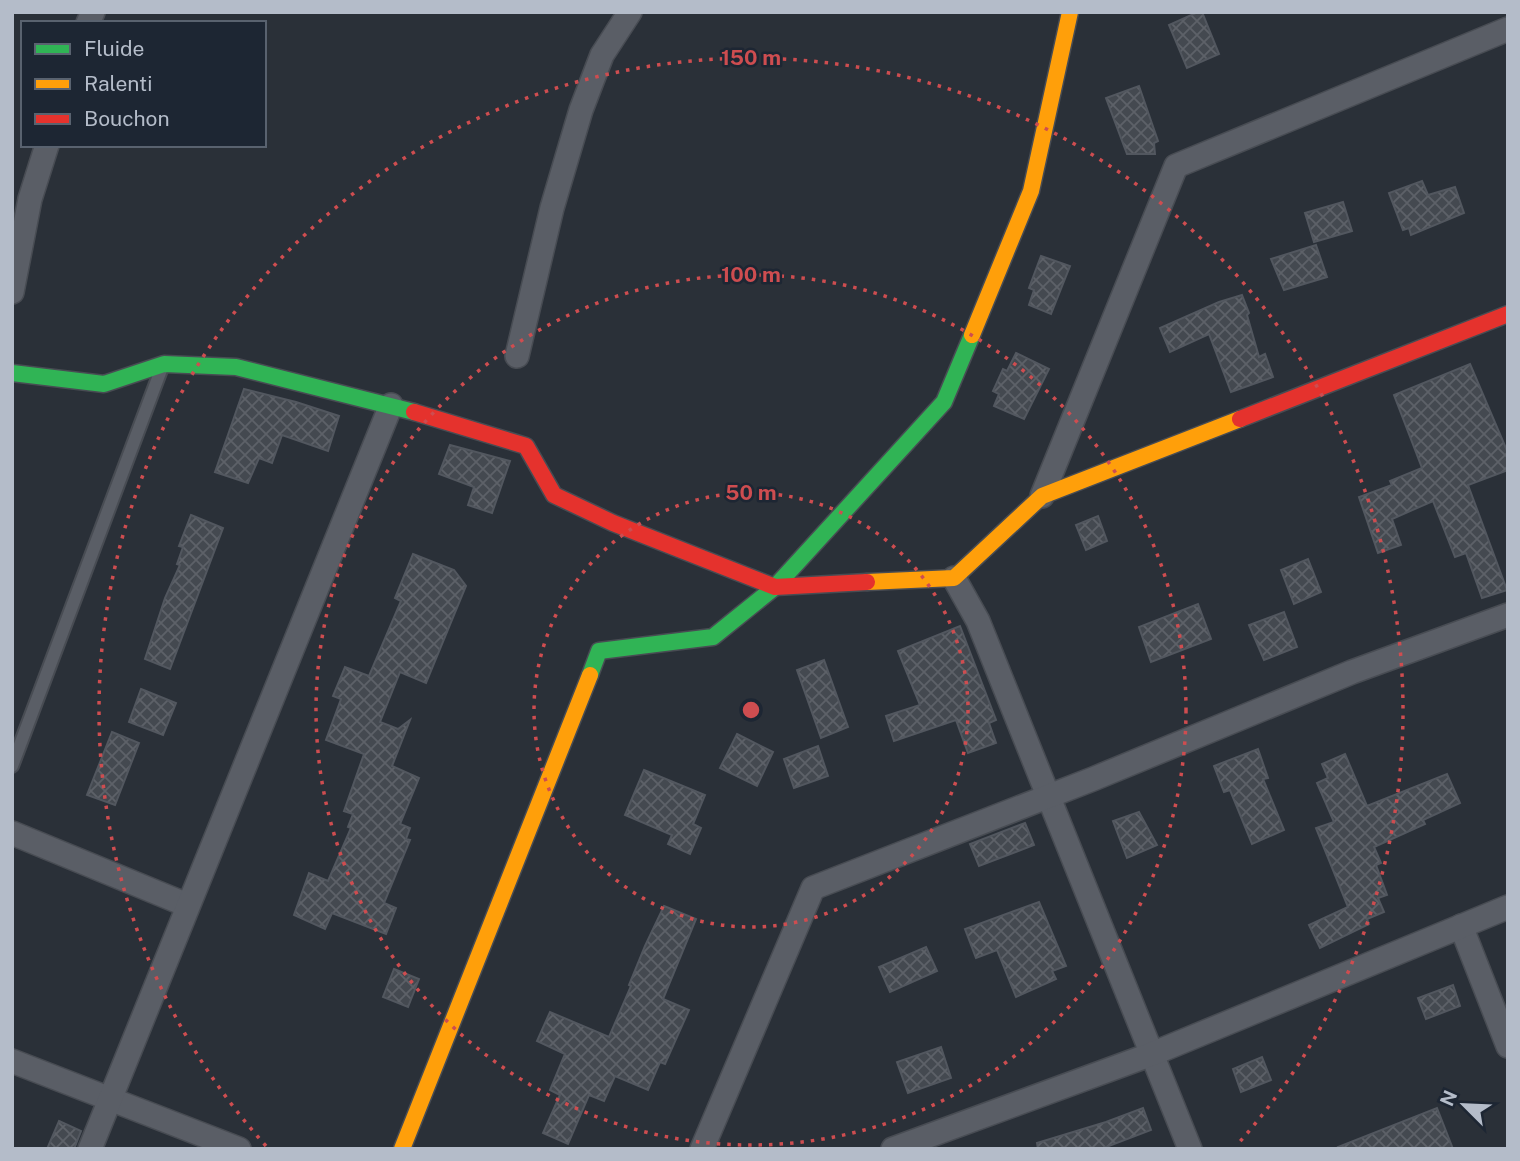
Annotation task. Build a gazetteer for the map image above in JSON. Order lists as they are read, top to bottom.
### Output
{
  "legend": ["Fluide", "Ralenti", "Bouchon"],
  "north": "top left",
  "rings": ["150 m", "100 m", "50 m"]
}
